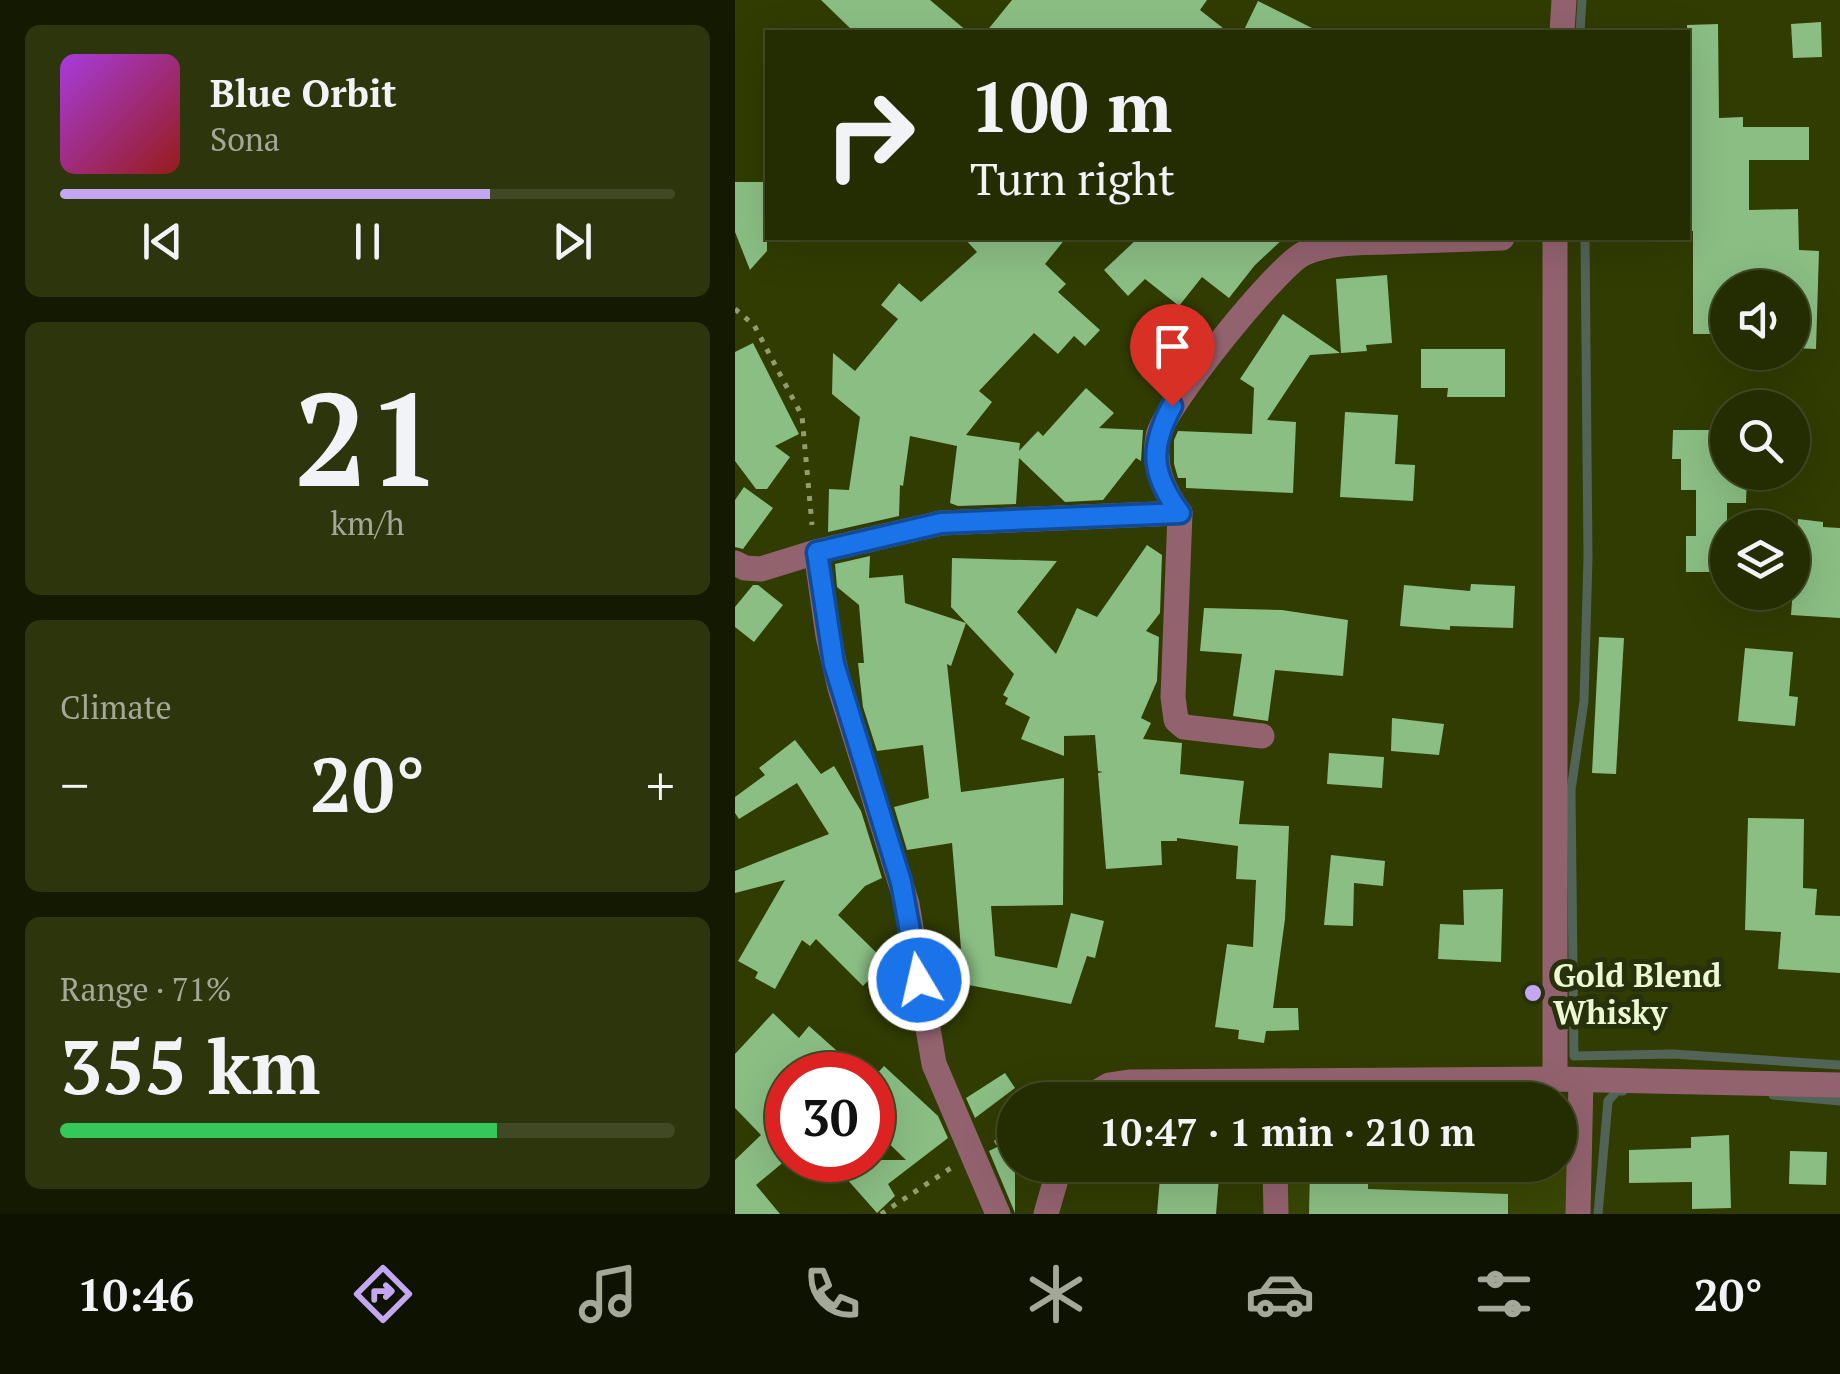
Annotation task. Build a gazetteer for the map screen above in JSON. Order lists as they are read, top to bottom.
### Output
{
  "places": ["Gold Blend Whisky"],
  "page": {
    "turn": ["100 m", "Turn right"],
    "song": ["Blue Orbit", "Sona"],
    "tile": [
      ["21", "km/h"],
      "Climate",
      ["Range · 71%", "355 km"]
    ],
    "heat": ["−", "20°", "+"],
    "limit": "30",
    "trip": "10:47 · 1 min · 210 m",
    "tabs": ["10:46", "20°"]
  }
}
